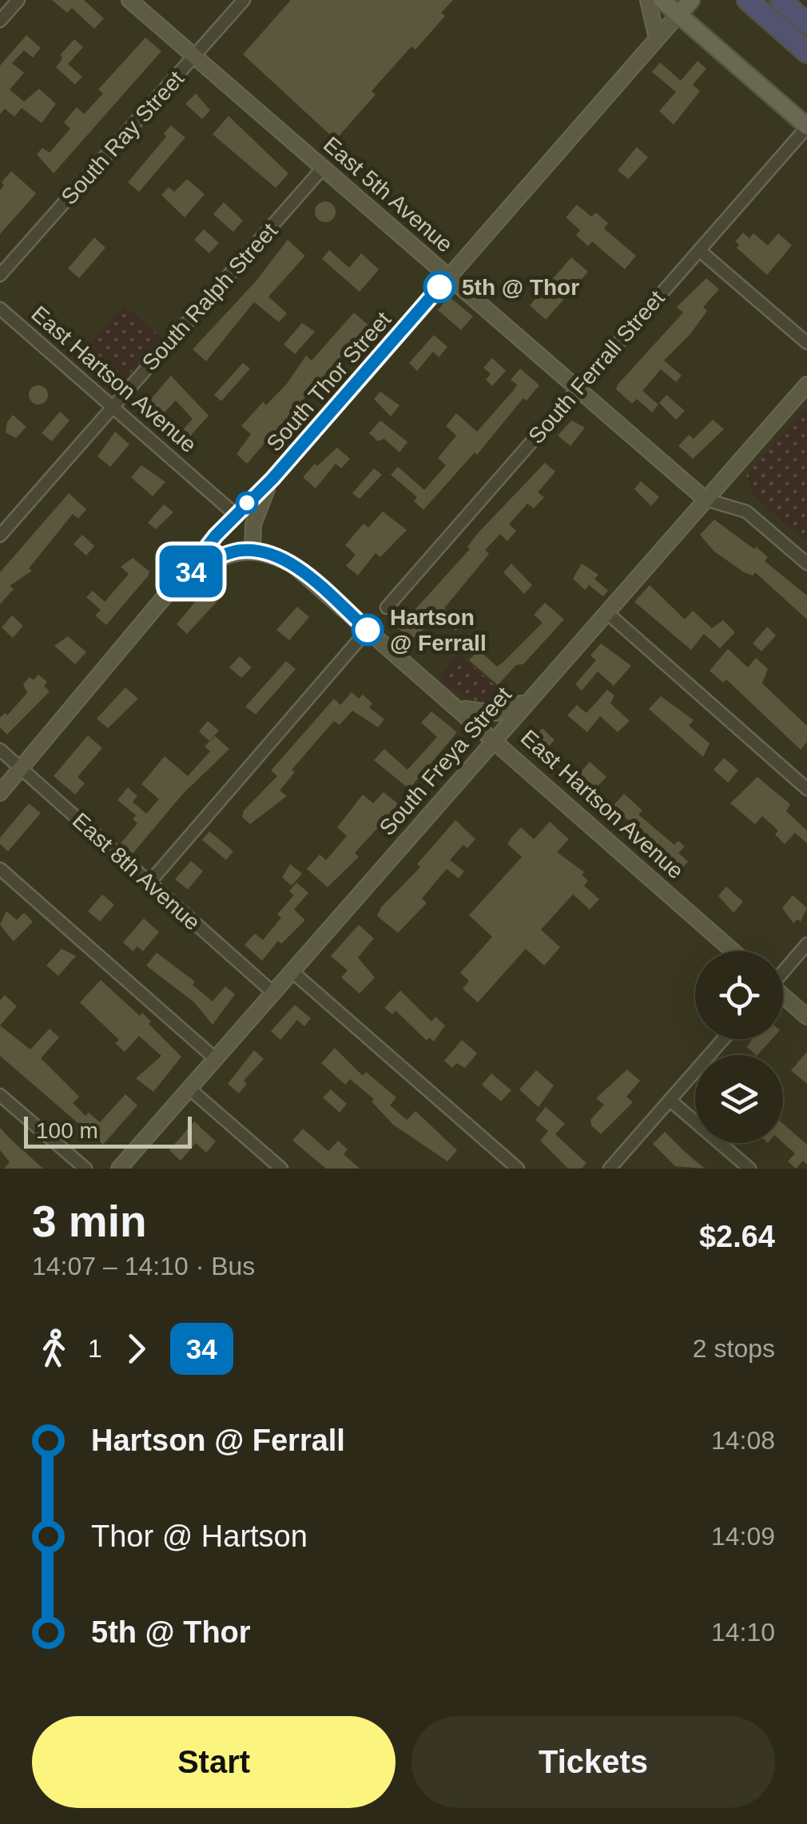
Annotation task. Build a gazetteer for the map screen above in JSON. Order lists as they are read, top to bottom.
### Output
{
  "streets": {
    "main road": [
      "East 5th Avenue",
      "East Hartson Avenue",
      "South Thor Street",
      "South Freya Street"
    ],
    "street": [
      "South Ray Street",
      "South Ralph Street",
      "South Ferrall Street",
      "East 8th Avenue"
    ]
  },
  "crossings": [
    ["South Ray Street", "East 5th Avenue"],
    ["East 5th Avenue", "South Ralph Street"],
    ["East 5th Avenue", "South Ferrall Street"],
    ["East 5th Avenue", "South Thor Street"],
    ["East 5th Avenue", "South Freya Street"],
    ["South Ralph Street", "East Hartson Avenue"],
    ["East Hartson Avenue", "South Thor Street"],
    ["East Hartson Avenue", "South Freya Street"],
    ["South Thor Street", "East 8th Avenue"],
    ["South Freya Street", "East 8th Avenue"]
  ],
  "places": ["5th @ Thor", "Hartson @ Ferrall"],
  "lines": ["bus line 34"],
  "scale_bar": "100 m",
  "page": {
    "on_map": "34",
    "scale": "100 m",
    "heading": ["3 min", "14:07 – 14:10 · Bus", "$2.64"],
    "legs": ["1", "34", "2 stops"],
    "list": [
      {
        "name": "Hartson @ Ferrall",
        "value": "14:08"
      },
      {
        "name": "Thor @ Hartson",
        "value": "14:09"
      },
      {
        "name": "5th @ Thor",
        "value": "14:10"
      }
    ],
    "buttons": ["Start", "Tickets"]
  }
}
